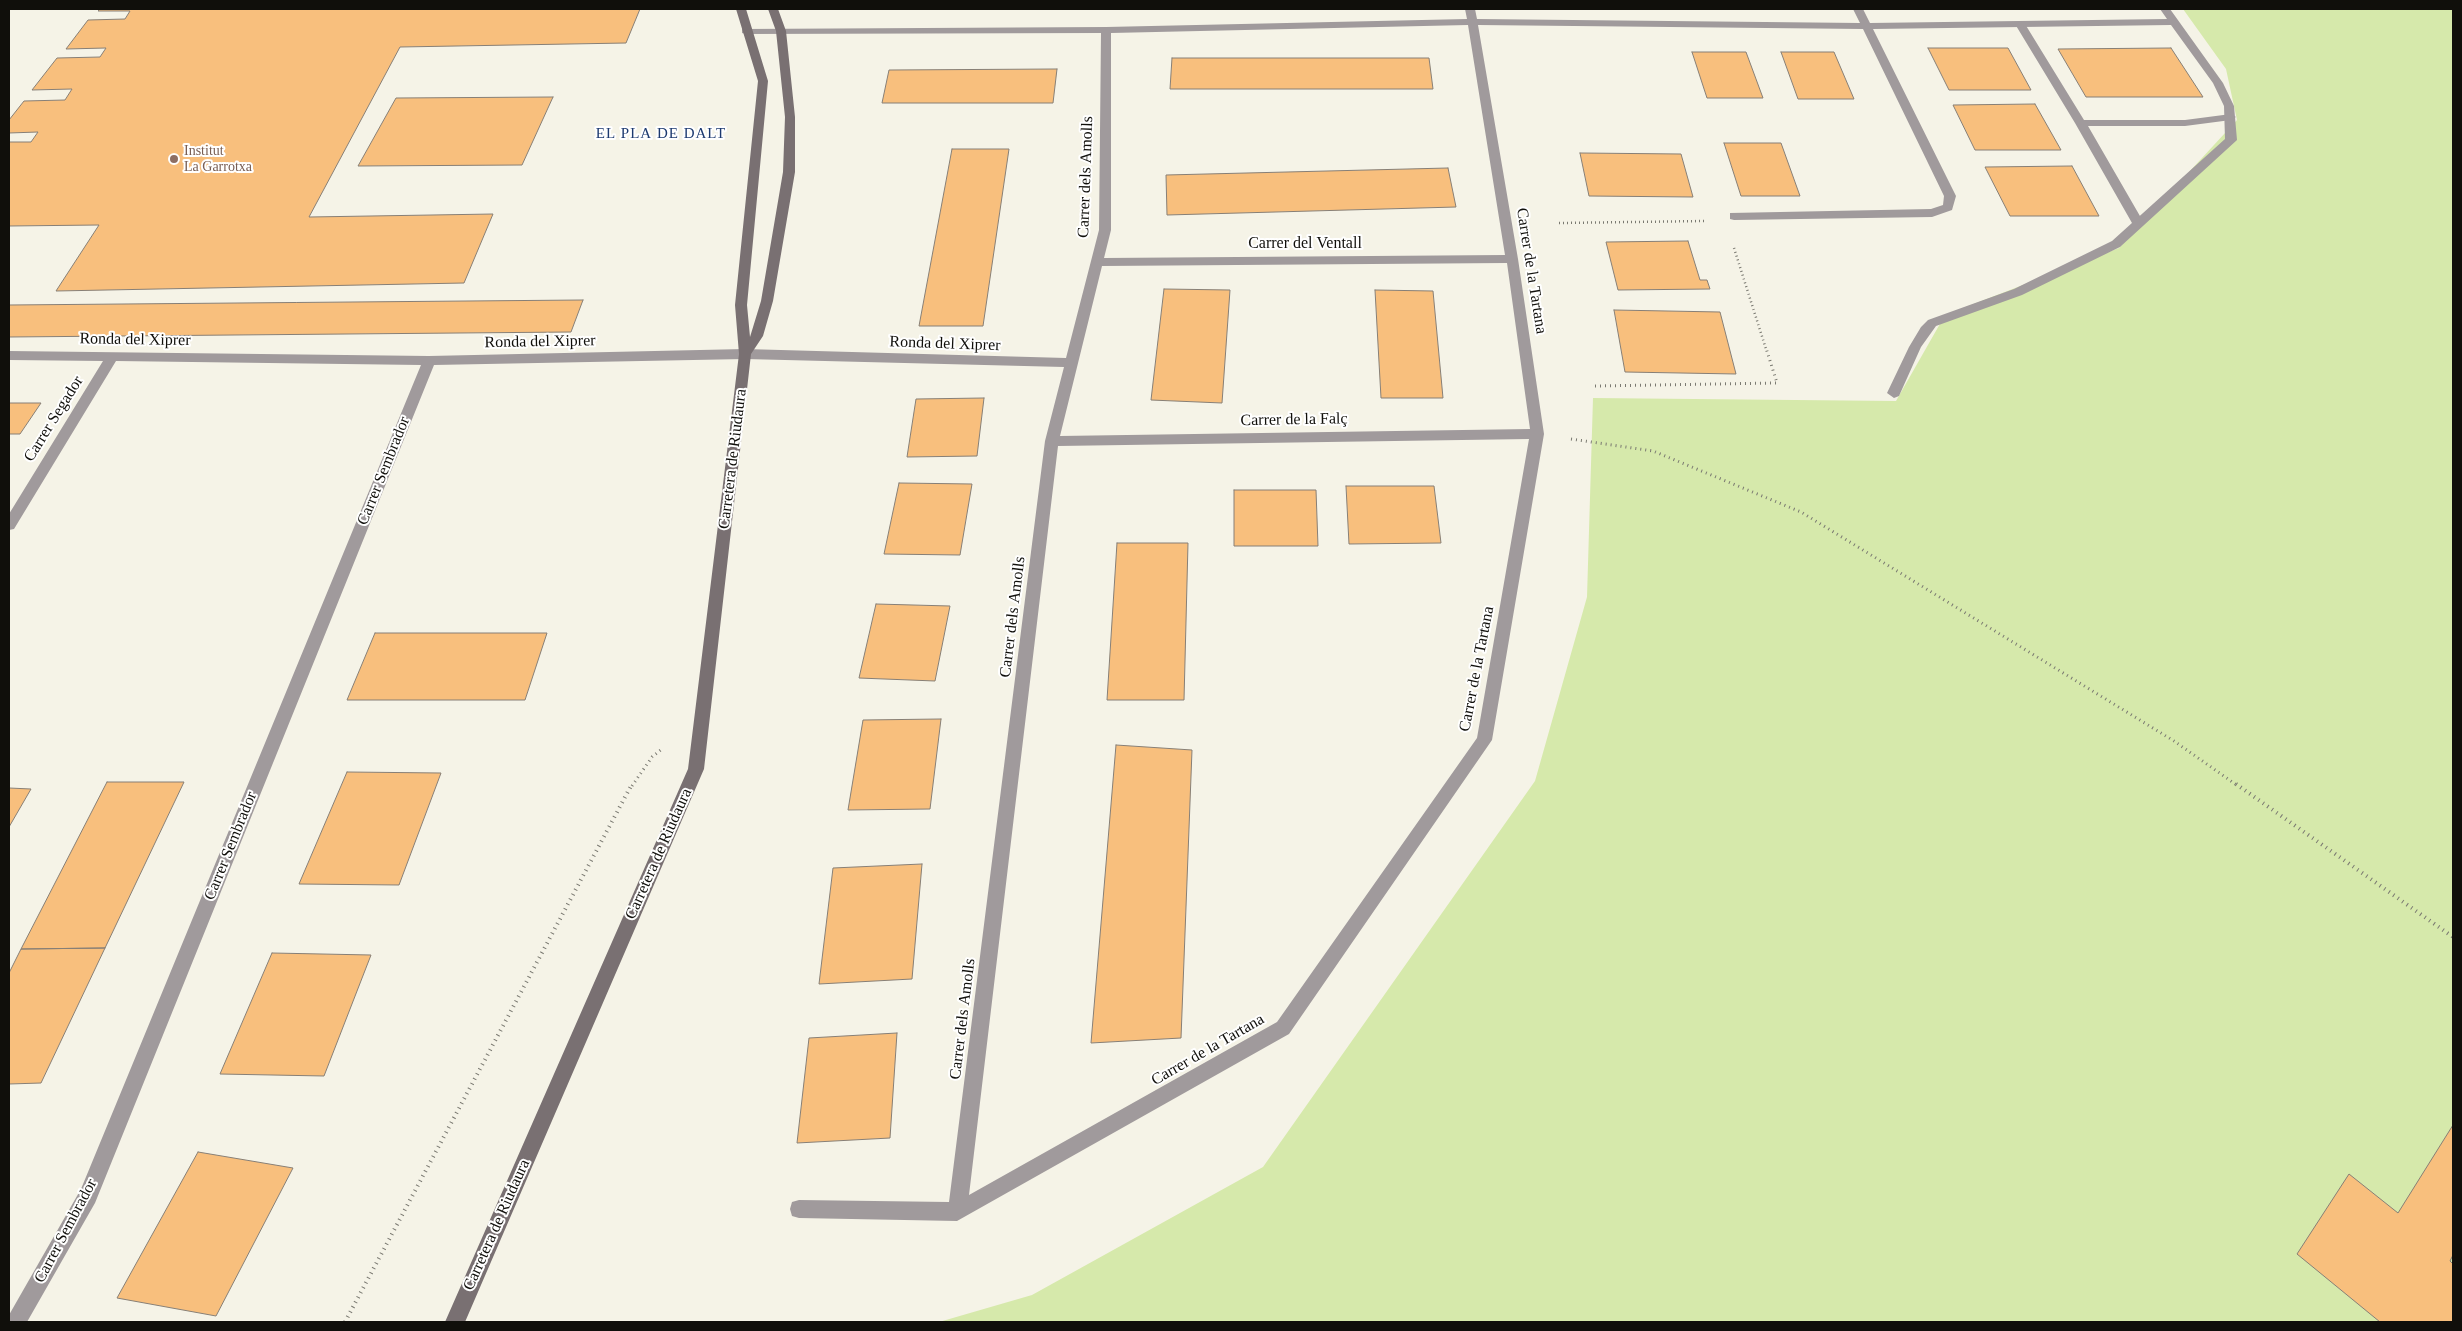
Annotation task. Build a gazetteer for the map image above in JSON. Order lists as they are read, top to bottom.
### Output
{
  "streets": {
    "street": [
      "Carrer dels Amolls",
      "Carrer del Ventall",
      "Carrer de la Tartana",
      "Ronda del Xiprer",
      "Carrer Segador",
      "Carrer de la Falç",
      "Carretera de Riudaura",
      "Carrer Sembrador"
    ]
  },
  "crossings": [
    ["Carrer dels Amolls", "Carrer del Ventall"],
    ["Carrer dels Amolls", "Carrer de la Tartana"],
    ["Carrer dels Amolls", "Ronda del Xiprer"],
    ["Carrer dels Amolls", "Carrer de la Falç"],
    ["Carrer del Ventall", "Carrer de la Tartana"],
    ["Carrer de la Tartana", "Carrer de la Falç"],
    ["Ronda del Xiprer", "Carrer Segador"],
    ["Ronda del Xiprer", "Carretera de Riudaura"],
    ["Ronda del Xiprer", "Carrer Sembrador"]
  ],
  "districts": ["EL PLA DE DALT"],
  "places": ["Institut La Garrotxa"]
}
